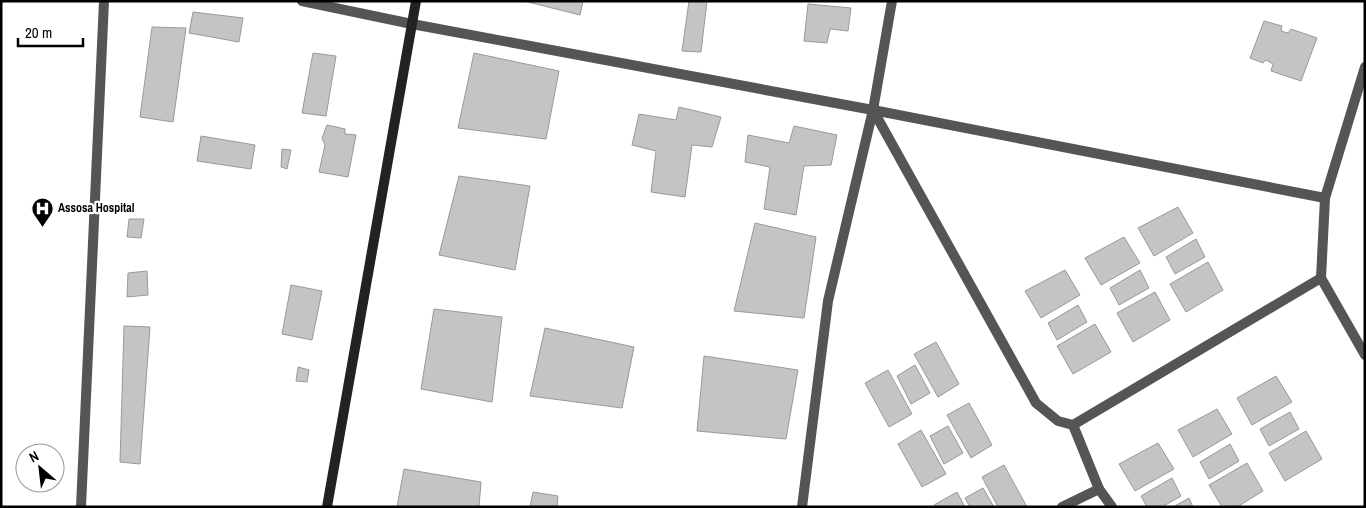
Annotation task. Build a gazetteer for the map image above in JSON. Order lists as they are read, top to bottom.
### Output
{
  "places": {
    "hospital": ["Assosa Hospital"]
  },
  "scale_bar": "20 m",
  "north": "top left"
}
